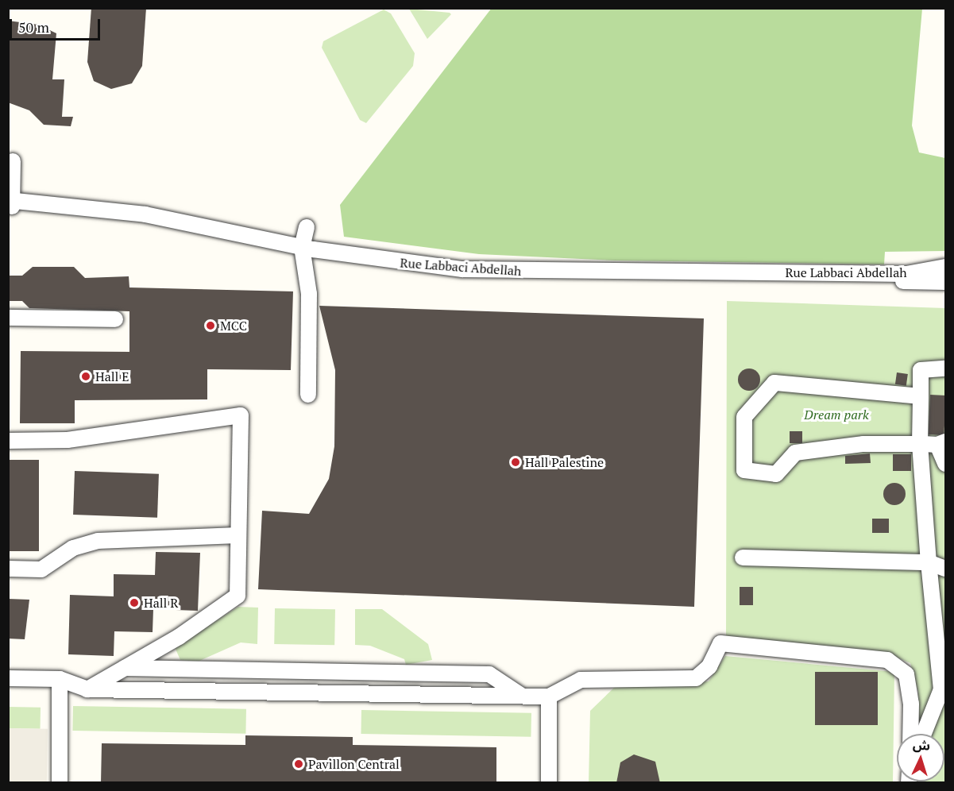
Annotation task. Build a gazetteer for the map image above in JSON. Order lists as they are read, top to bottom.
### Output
{
  "streets": {
    "street": ["Rue Labbaci Abdellah"]
  },
  "parks": ["Dream park"],
  "places": [
    "MCC",
    "Hall E",
    "Hall Palestine",
    "Hall R",
    "Pavillon Central"
  ],
  "scale_bar": "50 m",
  "north": "top"
}
